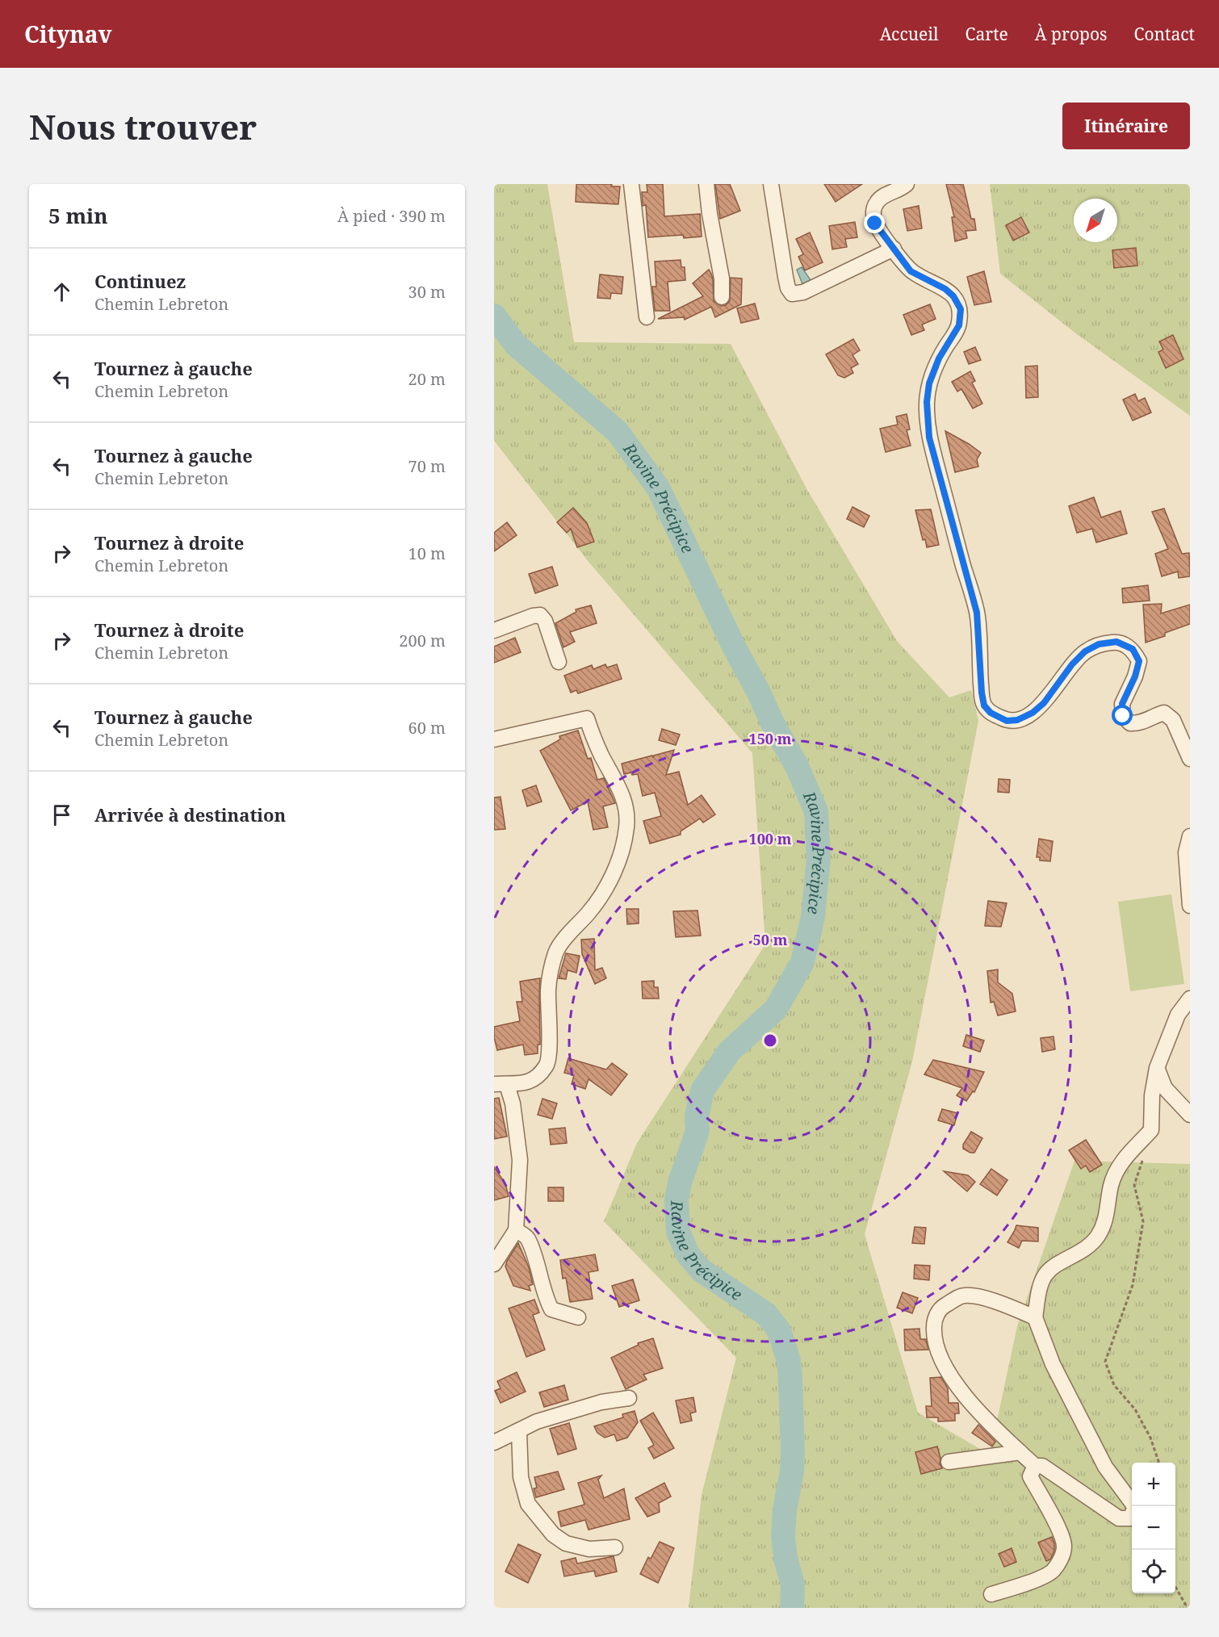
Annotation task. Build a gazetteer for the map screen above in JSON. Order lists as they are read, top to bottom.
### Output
{
  "water": ["Ravine Précipice"],
  "north": "bottom left",
  "page": {
    "header": "Citynav",
    "nav": [
      "Accueil",
      "Carte",
      "À propos",
      "Contact"
    ],
    "buttons": "Itinéraire",
    "title": "Nous trouver",
    "heading": ["5 min", "À pied · 390 m"],
    "list": [
      ["Continuez", "Chemin Lebreton", "30 m"],
      ["Tournez à gauche", "Chemin Lebreton", "20 m"],
      ["Tournez à gauche", "Chemin Lebreton", "70 m"],
      ["Tournez à droite", "Chemin Lebreton", "10 m"],
      ["Tournez à droite", "Chemin Lebreton", "200 m"],
      ["Tournez à gauche", "Chemin Lebreton", "60 m"],
      "Arrivée à destination"
    ],
    "map_buttons": ["+", "−"]
  },
  "rings": ["150 m", "100 m", "50 m"]
}
